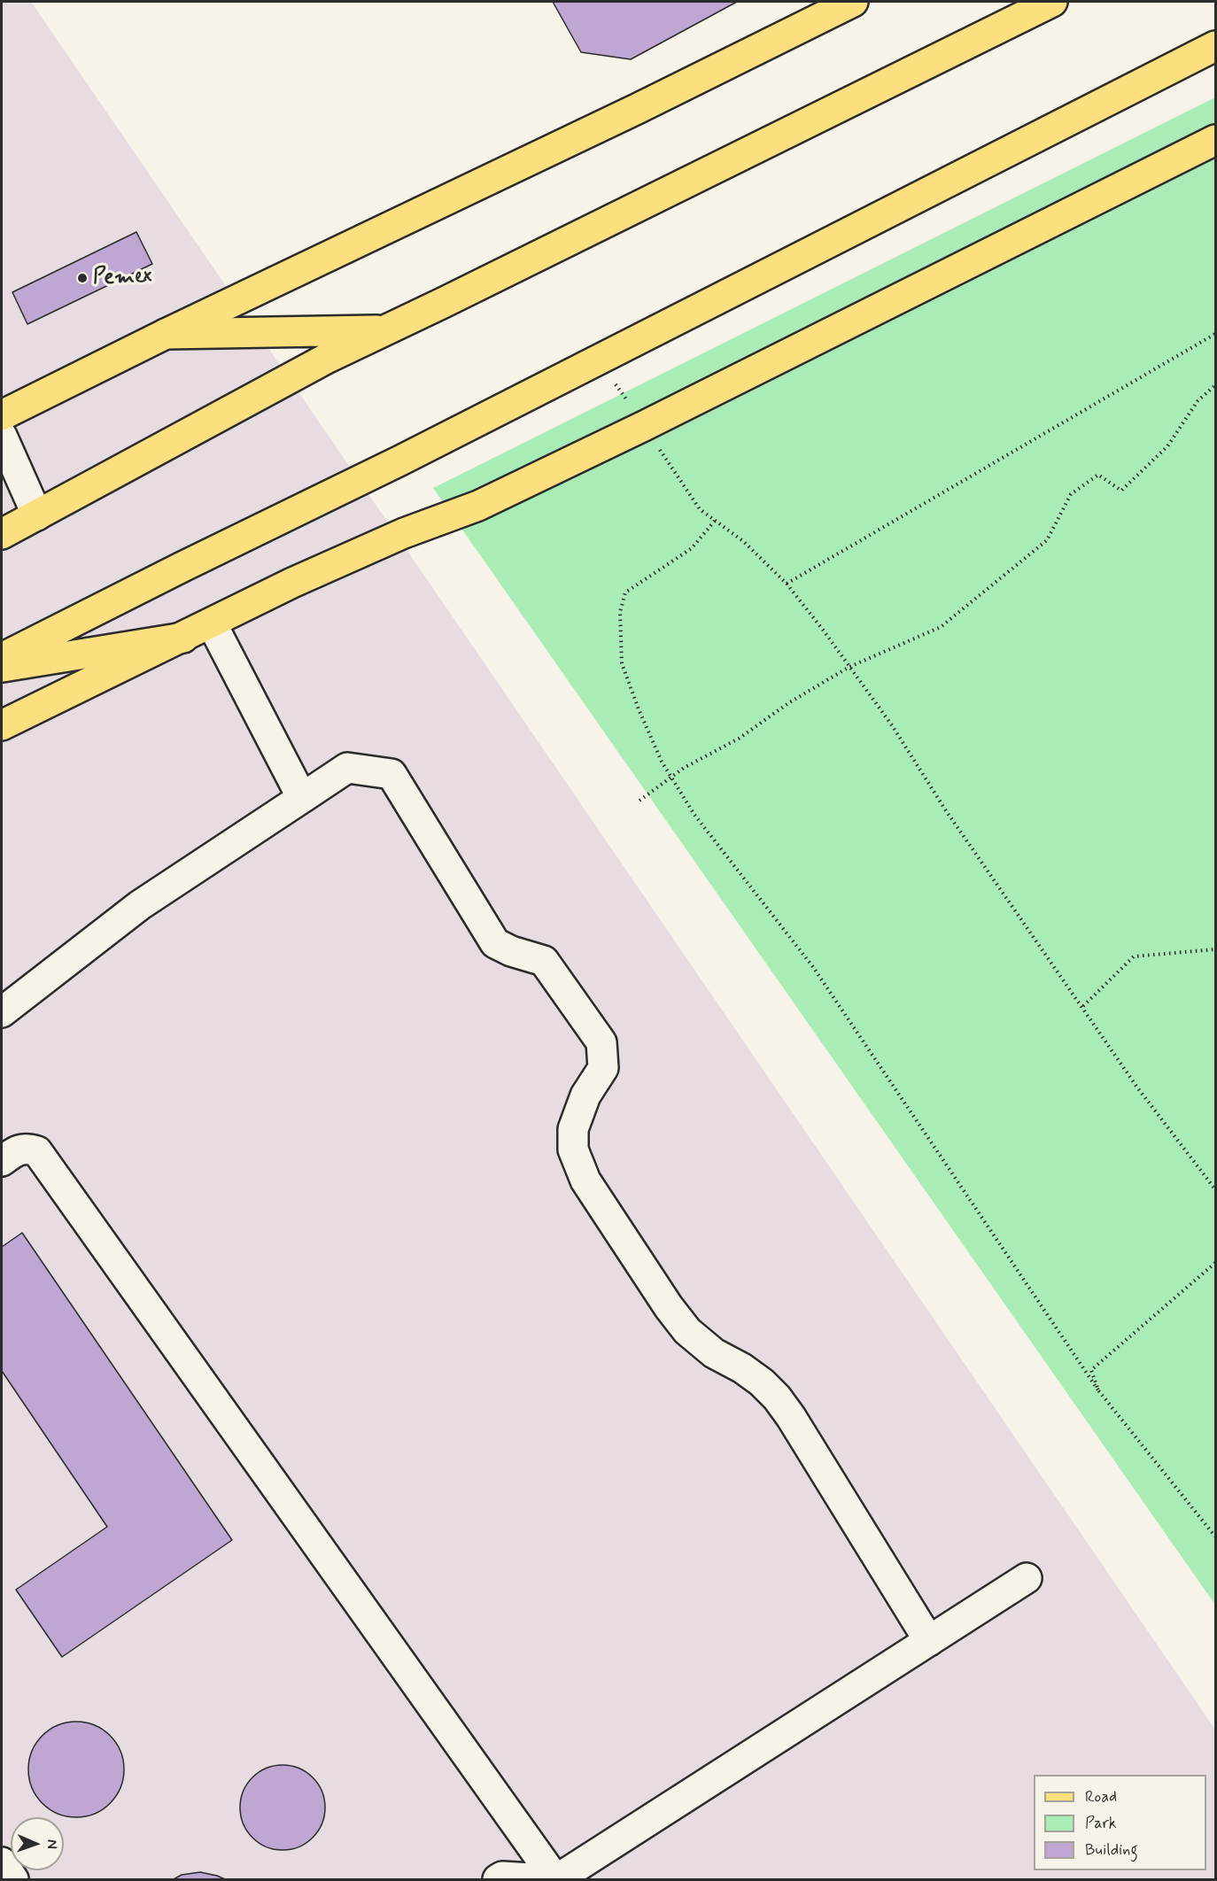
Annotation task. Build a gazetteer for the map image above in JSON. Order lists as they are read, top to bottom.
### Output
{
  "places": ["Pemex"],
  "legend": ["Road", "Park", "Building"],
  "north": "right"
}
